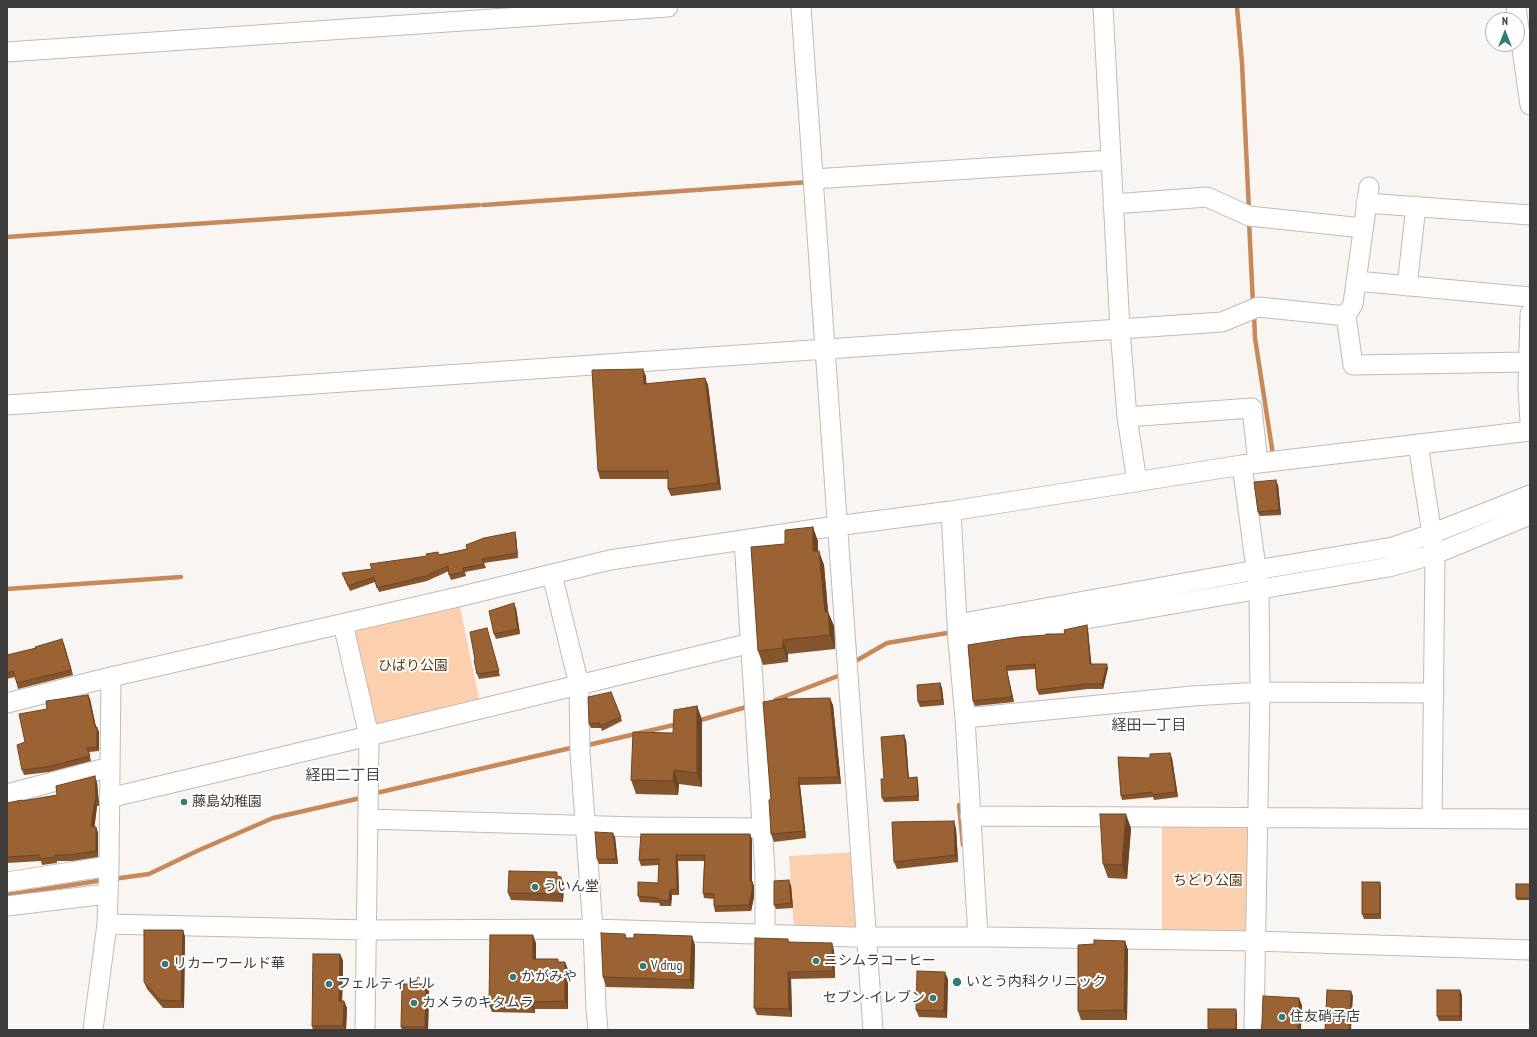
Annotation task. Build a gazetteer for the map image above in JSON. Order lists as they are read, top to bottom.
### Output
{
  "districts": ["経田一丁目", "経田二丁目"],
  "parks": ["ひばり公園", "ちどり公園"],
  "places": [
    "藤島幼稚園",
    "ういん堂",
    "ニシムラコーヒー",
    "リカーワールド華",
    "V drug",
    "かがみや",
    "いとう内科クリニック",
    "フェルティビル",
    "セブン-イレブン",
    "カメラのキタムラ",
    "住友硝子店"
  ],
  "north": "top"
}
